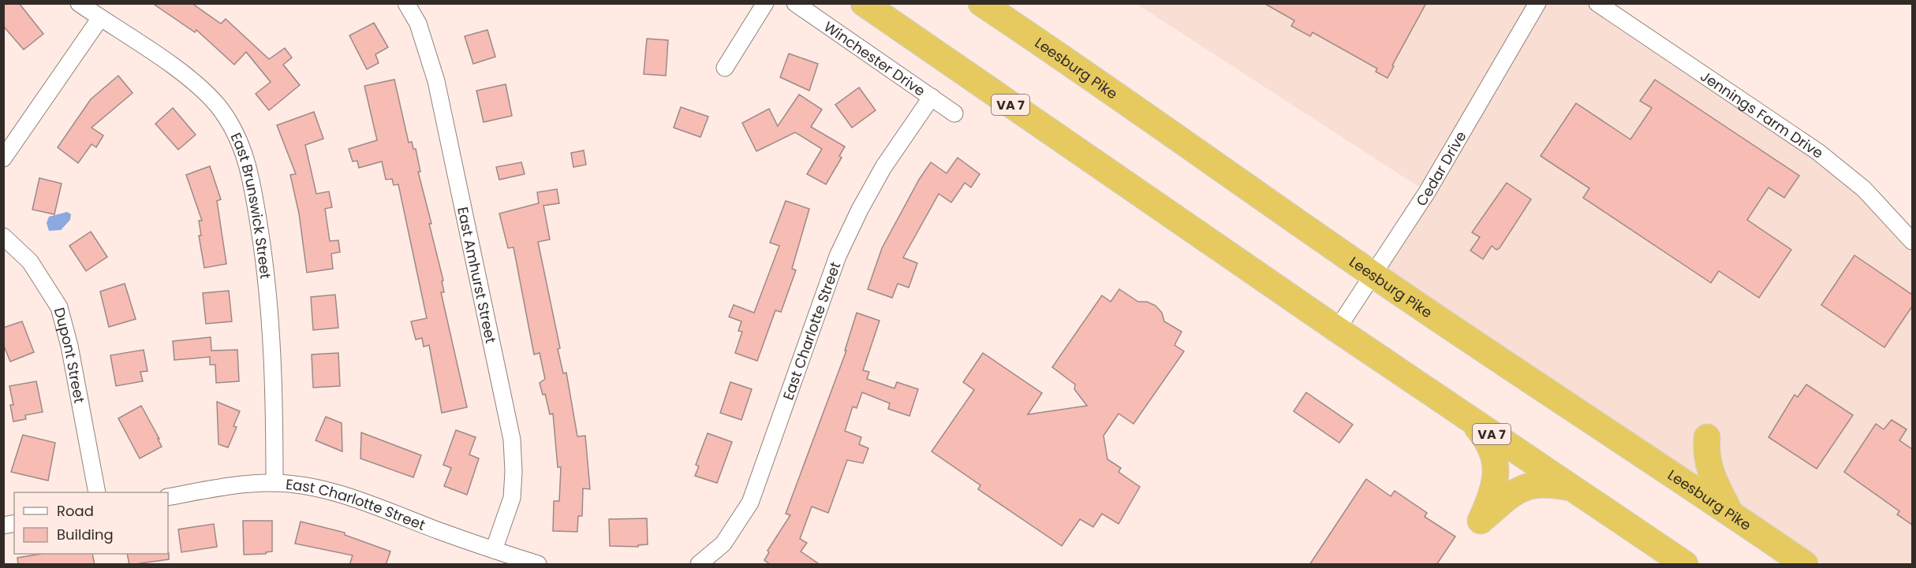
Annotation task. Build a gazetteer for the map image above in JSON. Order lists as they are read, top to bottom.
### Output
{
  "streets": {
    "highway": ["Leesburg Pike", "VA 7"],
    "street": [
      "Winchester Drive",
      "Jennings Farm Drive",
      "Cedar Drive",
      "East Brunswick Street",
      "East Amhurst Street",
      "East Charlotte Street",
      "Dupont Street"
    ]
  },
  "crossings": [
    ["Winchester Drive", "East Charlotte Street"],
    ["Leesburg Pike", "Cedar Drive"],
    ["VA 7", "Cedar Drive"],
    ["East Brunswick Street", "East Charlotte Street"],
    ["East Amhurst Street", "East Charlotte Street"]
  ],
  "legend": ["Road", "Building"]
}
